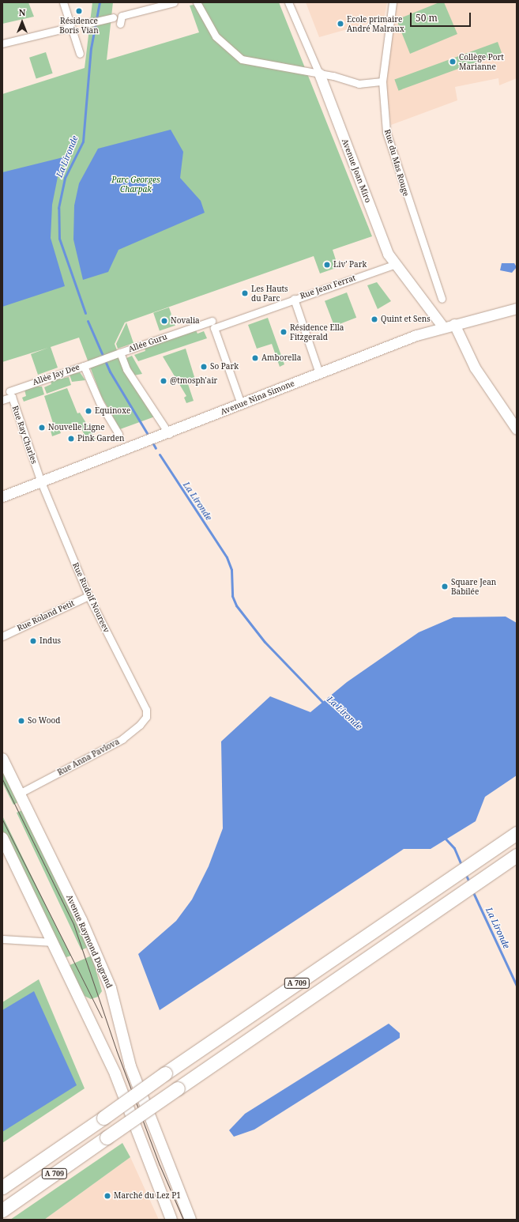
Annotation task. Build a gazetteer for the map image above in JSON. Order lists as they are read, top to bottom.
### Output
{
  "streets": {
    "highway": ["A 709"],
    "main road": ["Avenue Raymond Dugrand"],
    "street": [
      "Rue du Mas Rouge",
      "Avenue Joan Miro",
      "Rue Jean Ferrat",
      "Allée Guru",
      "Allée Jay Dee",
      "Avenue Nina Simone",
      "Rue Ray Charles",
      "Rue Rudolf Noureev",
      "Rue Roland Petit",
      "Rue Anna Pavlova"
    ]
  },
  "crossings": [
    ["Avenue Joan Miro", "Rue Jean Ferrat"],
    ["Avenue Joan Miro", "Avenue Nina Simone"],
    ["Rue Jean Ferrat", "Avenue Nina Simone"],
    ["Allée Guru", "Avenue Nina Simone"],
    ["Avenue Nina Simone", "Rue Ray Charles"],
    ["Avenue Nina Simone", "Rue Rudolf Noureev"],
    ["Rue Ray Charles", "Rue Rudolf Noureev"],
    ["Rue Rudolf Noureev", "Rue Roland Petit"],
    ["Rue Rudolf Noureev", "Rue Anna Pavlova"],
    ["Rue Anna Pavlova", "Avenue Raymond Dugrand"]
  ],
  "water": ["La Lironde"],
  "parks": ["Parc Georges Charpak"],
  "places": [
    "Résidence Boris Vian",
    "Ecole primaire André Malraux",
    "Collège Port Marianne",
    "Liv' Park",
    "Les Hauts du Parc",
    "Quint et Sens",
    "Novalia",
    "Résidence Ella Fitzgerald",
    "Amborella",
    "So Park",
    "@tmosph'air",
    "Equinoxe",
    "Nouvelle Ligne",
    "Pink Garden",
    "Square Jean Babilée",
    "Indus",
    "So Wood",
    "Marché du Lez P1"
  ],
  "scale_bar": "50 m",
  "north": "top"
}
